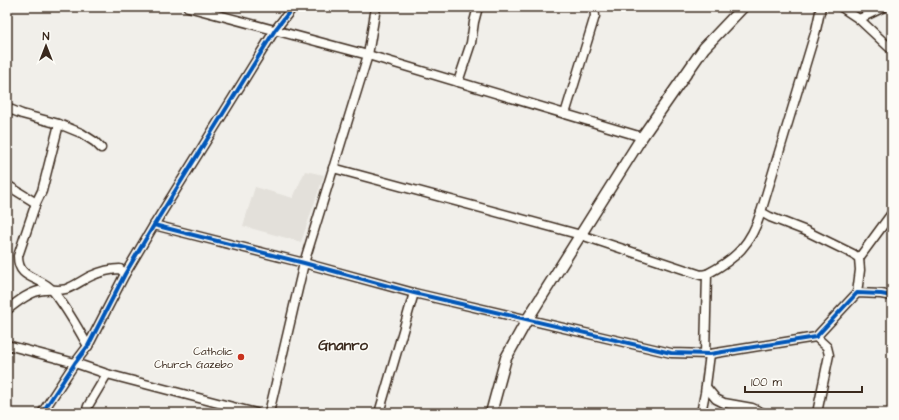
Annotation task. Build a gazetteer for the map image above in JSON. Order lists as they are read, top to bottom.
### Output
{
  "districts": ["Gnanro"],
  "places": ["Catholic Church Gazebo"],
  "scale_bar": "100 m",
  "north": "top"
}
